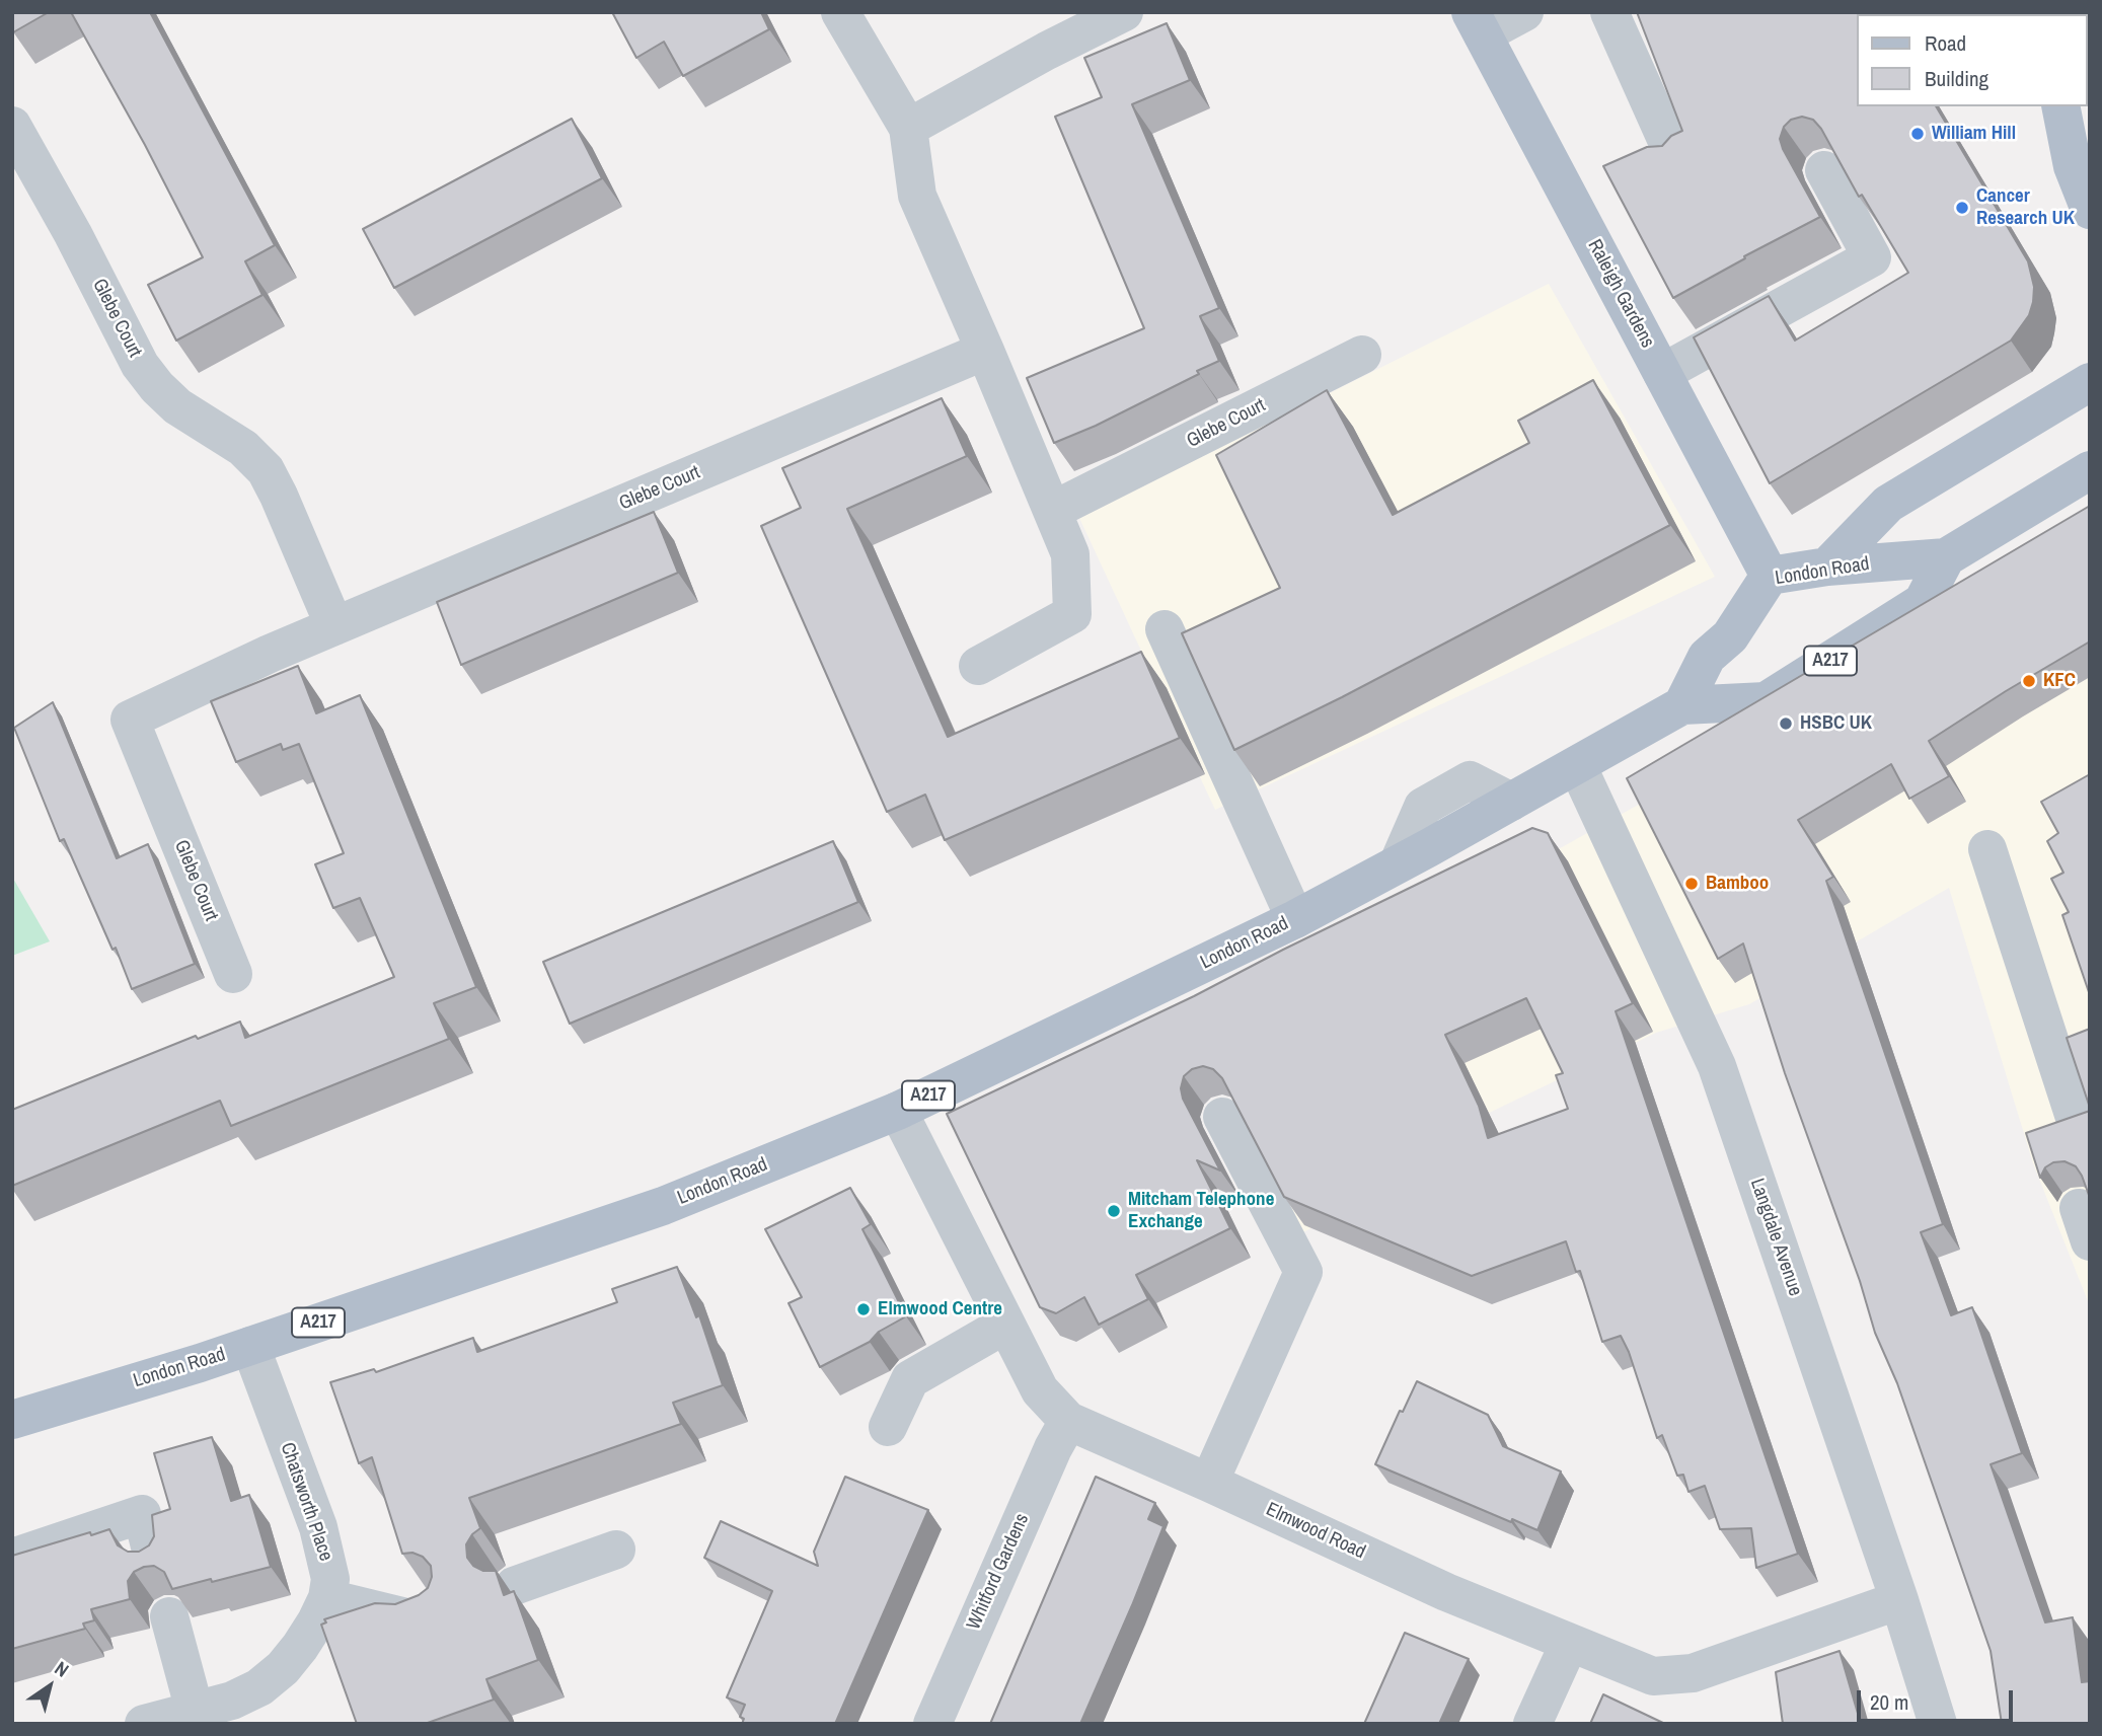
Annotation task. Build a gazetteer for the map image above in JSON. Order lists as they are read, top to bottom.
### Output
{
  "streets": {
    "main road": ["Raleigh Gardens", "London Road", "A217"],
    "street": [
      "Glebe Court",
      "Langdale Avenue",
      "Chatsworth Place",
      "Elmwood Road",
      "Whitford Gardens"
    ]
  },
  "crossings": [
    ["Raleigh Gardens", "London Road"],
    ["London Road", "Langdale Avenue"],
    ["London Road", "Chatsworth Place"],
    ["London Road", "Elmwood Road"],
    ["Langdale Avenue", "Elmwood Road"],
    ["Elmwood Road", "Whitford Gardens"]
  ],
  "places": [
    "William Hill",
    "Cancer Research UK",
    "KFC",
    "HSBC UK",
    "Bamboo",
    "Mitcham Telephone Exchange",
    "Elmwood Centre"
  ],
  "legend": ["Road", "Building"],
  "scale_bar": "20 m",
  "north": "top right"
}
